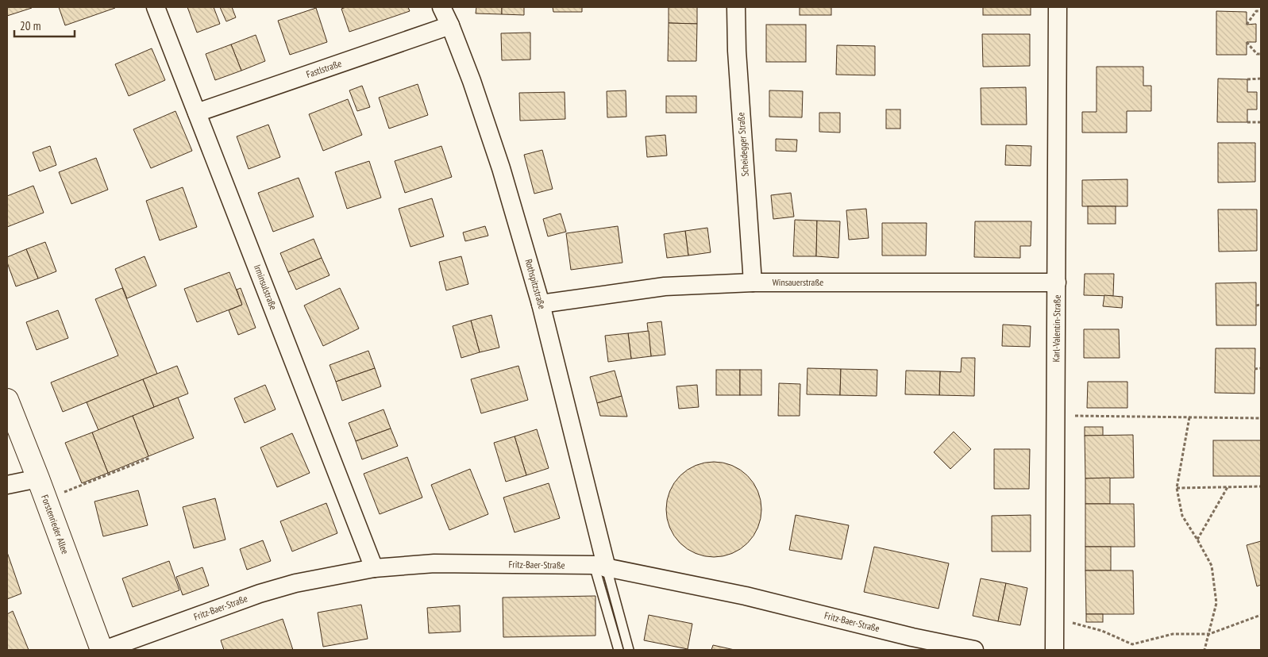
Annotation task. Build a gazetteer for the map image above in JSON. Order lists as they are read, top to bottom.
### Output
{
  "streets": {
    "street": [
      "Fastlstraße",
      "Scheidegger Straße",
      "Winsauerstraße",
      "Rothspitzstraße",
      "Irminsulstraße",
      "Karl-Valentin-Straße",
      "Forstenrieder Allee",
      "Fritz-Baer-Straße"
    ]
  },
  "crossings": [
    ["Fastlstraße", "Rothspitzstraße"],
    ["Fastlstraße", "Irminsulstraße"],
    ["Scheidegger Straße", "Winsauerstraße"],
    ["Winsauerstraße", "Rothspitzstraße"],
    ["Winsauerstraße", "Karl-Valentin-Straße"],
    ["Rothspitzstraße", "Fritz-Baer-Straße"],
    ["Irminsulstraße", "Fritz-Baer-Straße"],
    ["Forstenrieder Allee", "Fritz-Baer-Straße"]
  ],
  "scale_bar": "20 m"
}
